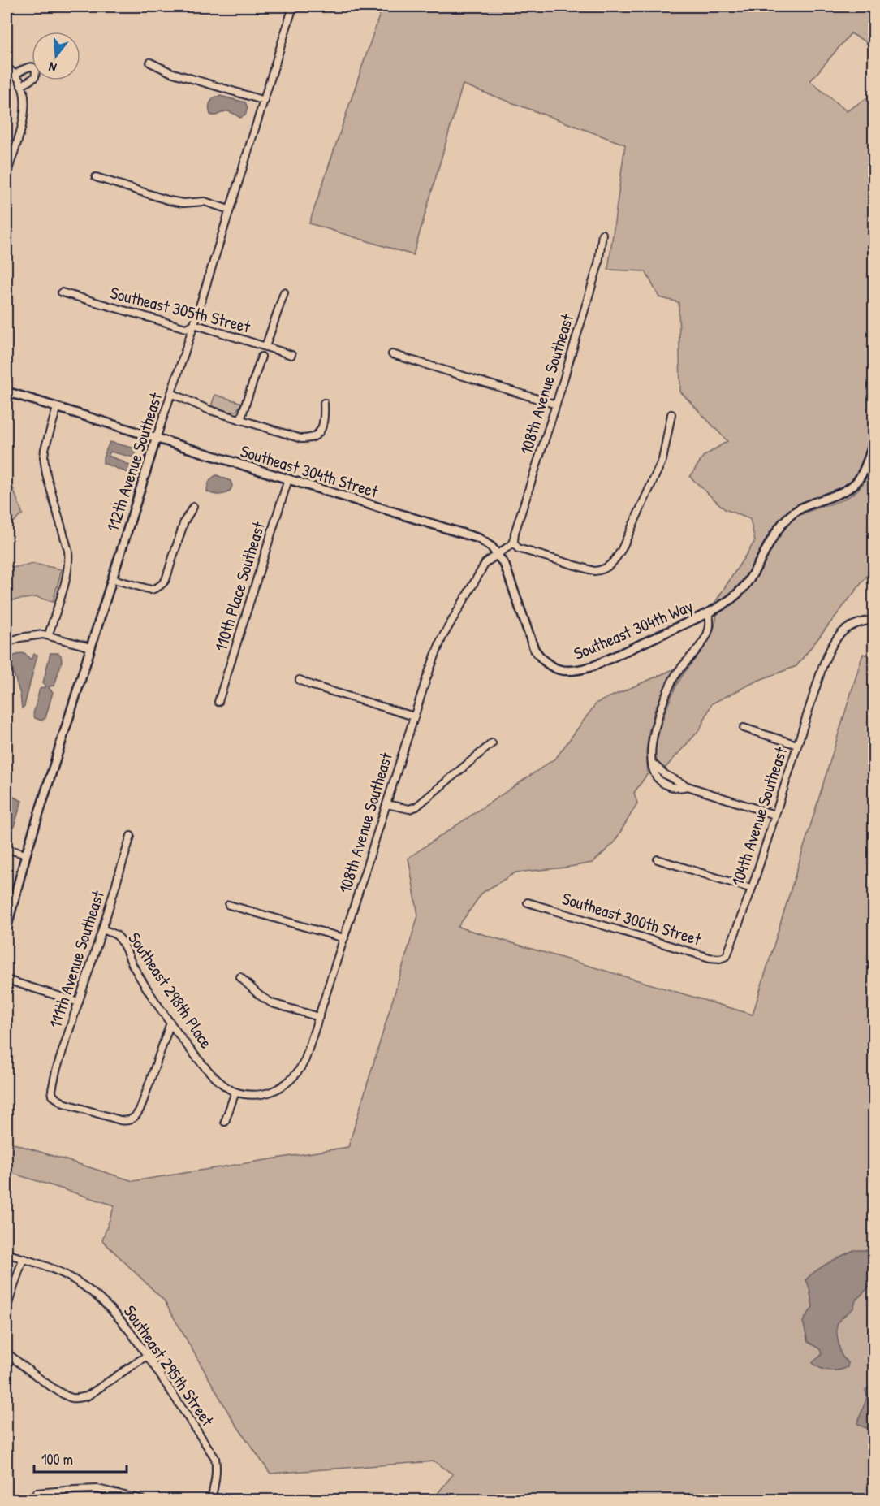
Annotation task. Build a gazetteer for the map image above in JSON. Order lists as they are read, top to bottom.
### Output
{
  "streets": {
    "street": [
      "Southeast 305th Street",
      "108th Avenue Southeast",
      "112th Avenue Southeast",
      "Southeast 304th Street",
      "110th Place Southeast",
      "Southeast 304th Way",
      "104th Avenue Southeast",
      "Southeast 300th Street",
      "111th Avenue Southeast",
      "Southeast 298th Place",
      "Southeast 295th Street"
    ]
  },
  "crossings": [
    ["Southeast 305th Street", "112th Avenue Southeast"],
    ["108th Avenue Southeast", "Southeast 304th Street"],
    ["108th Avenue Southeast", "Southeast 304th Way"],
    ["108th Avenue Southeast", "Southeast 298th Place"],
    ["112th Avenue Southeast", "Southeast 304th Street"],
    ["Southeast 304th Street", "110th Place Southeast"],
    ["Southeast 304th Street", "Southeast 304th Way"],
    ["104th Avenue Southeast", "Southeast 300th Street"],
    ["111th Avenue Southeast", "Southeast 298th Place"]
  ],
  "scale_bar": "100 m",
  "north": "bottom"
}
